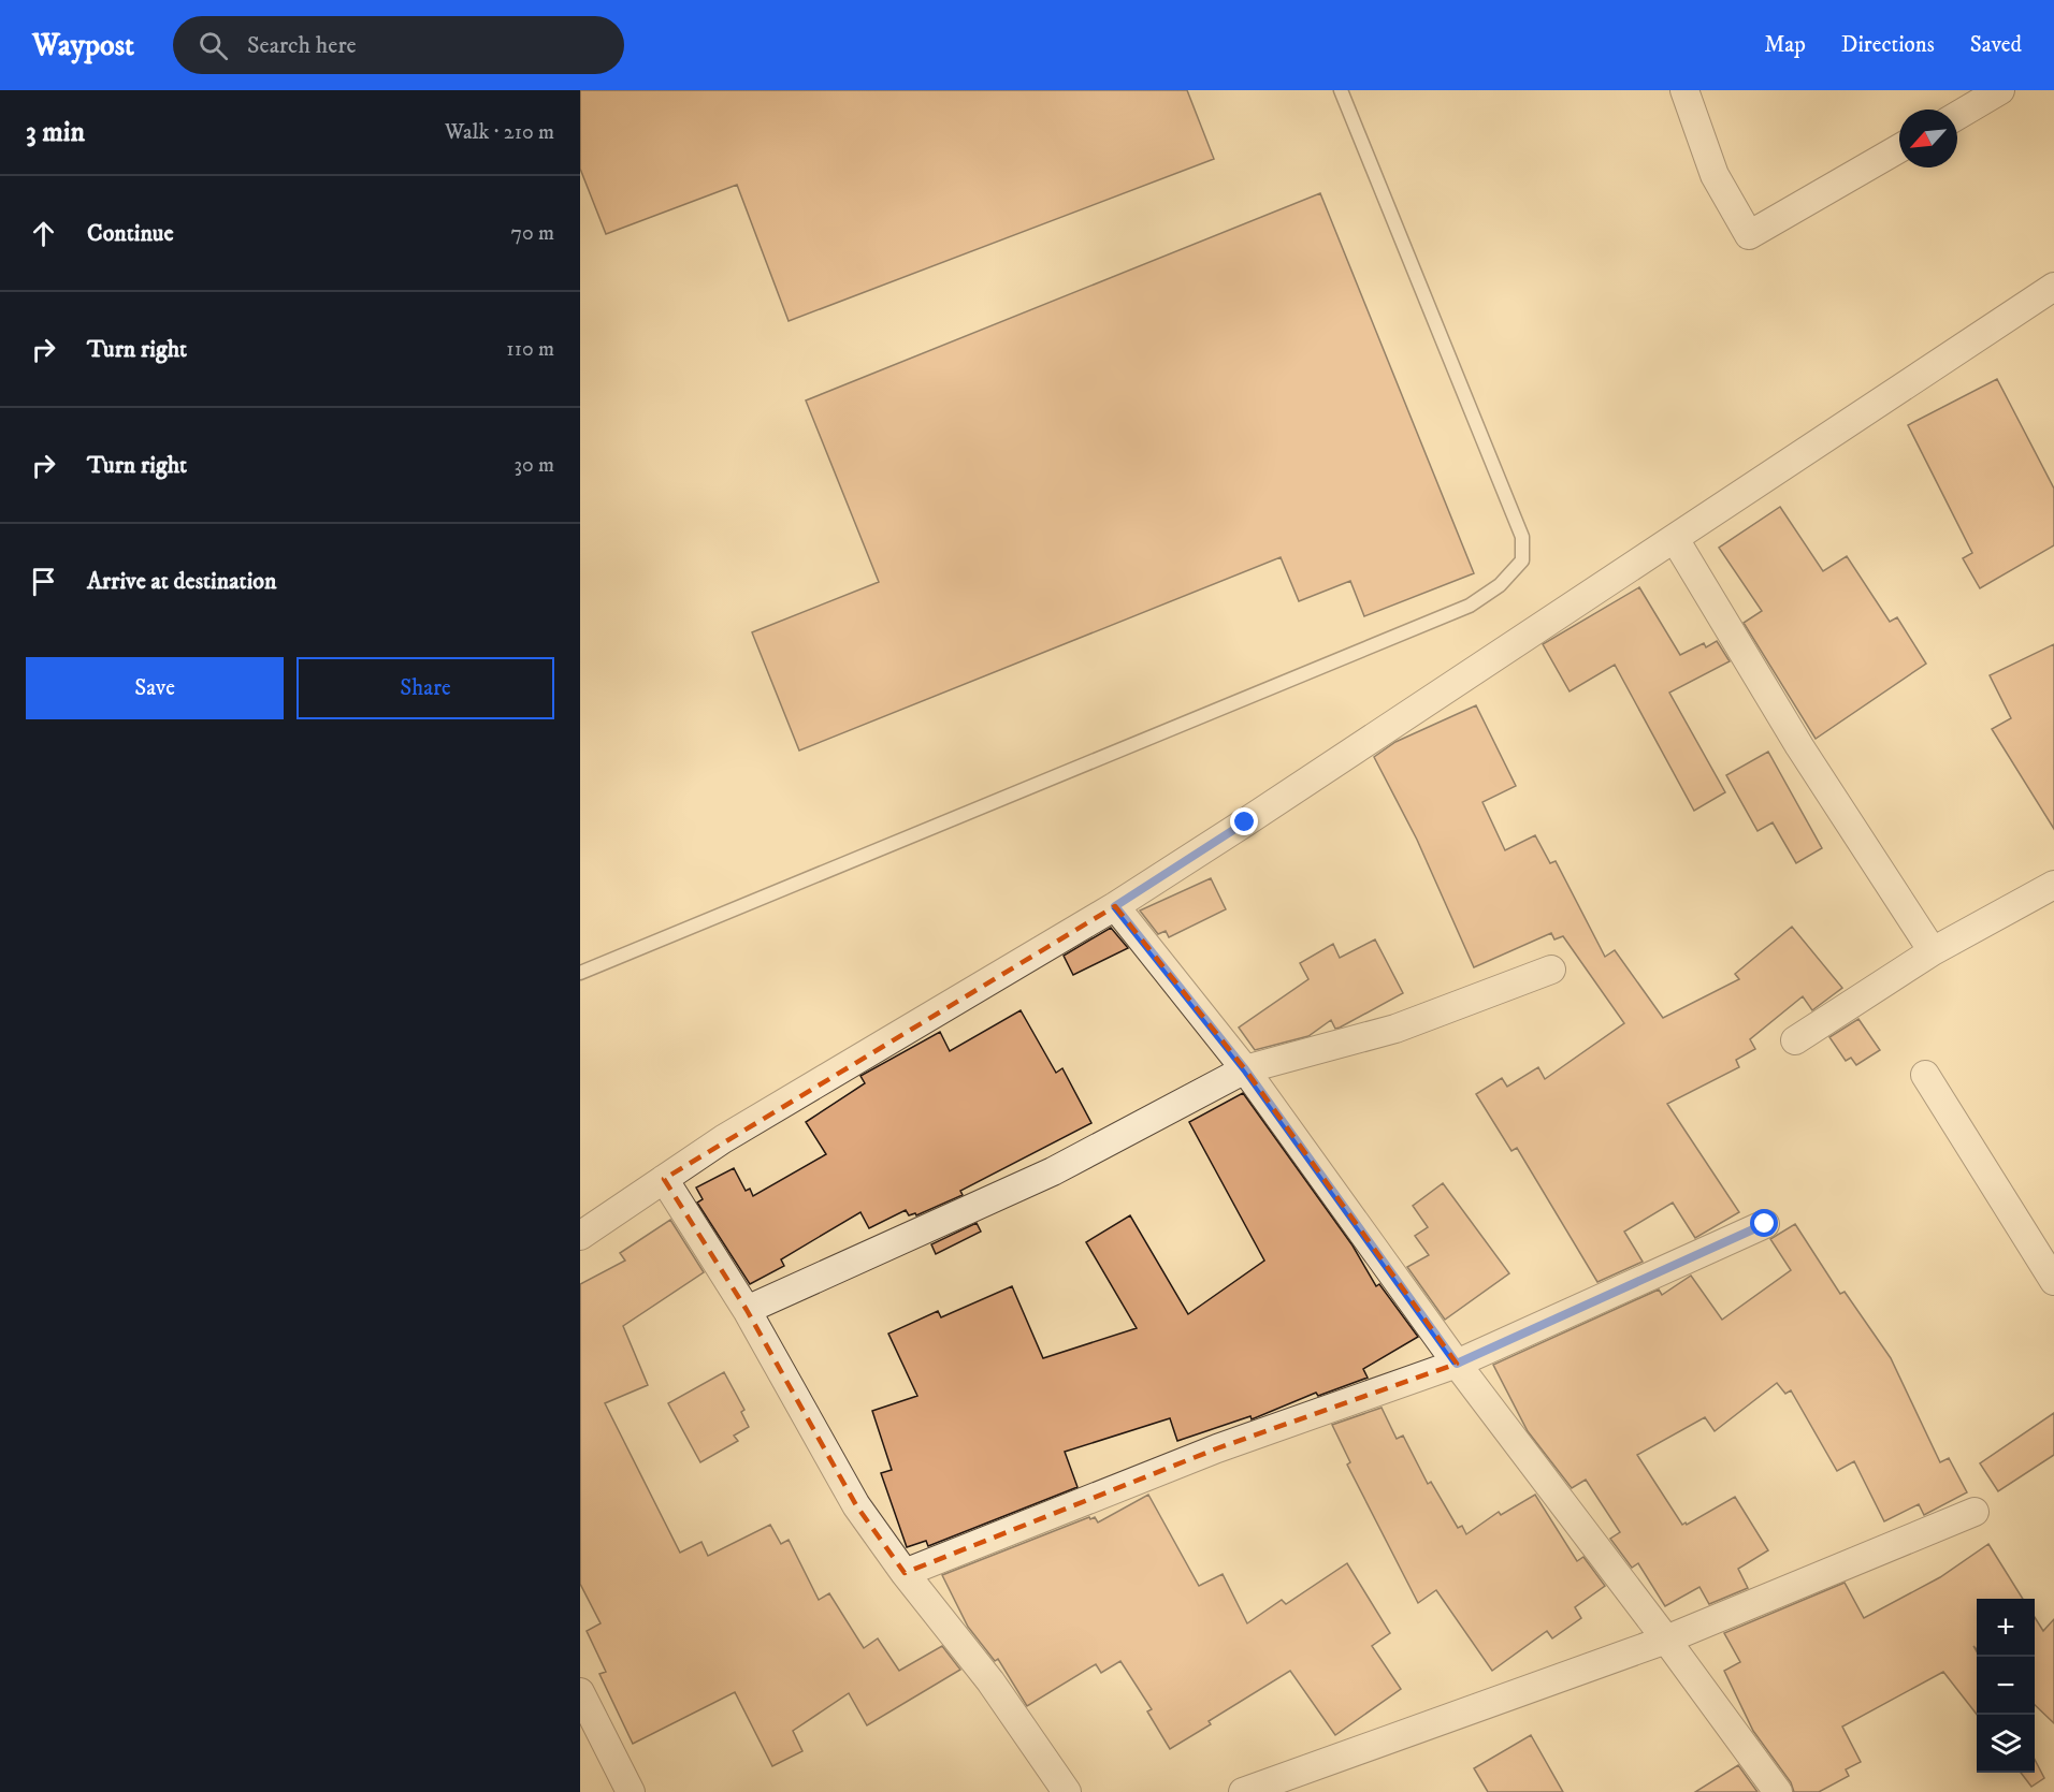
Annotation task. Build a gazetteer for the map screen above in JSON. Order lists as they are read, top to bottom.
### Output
{
  "north": "bottom left",
  "page": {
    "header": "Waypost",
    "search": "Search here",
    "nav": ["Map", "Directions", "Saved"],
    "heading": ["3 min", "Walk · 210 m"],
    "list": [
      ["Continue", "70 m"],
      ["Turn right", "110 m"],
      ["Turn right", "30 m"],
      "Arrive at destination"
    ],
    "buttons": ["Save", "Share"],
    "map_buttons": ["+", "−"]
  }
}
